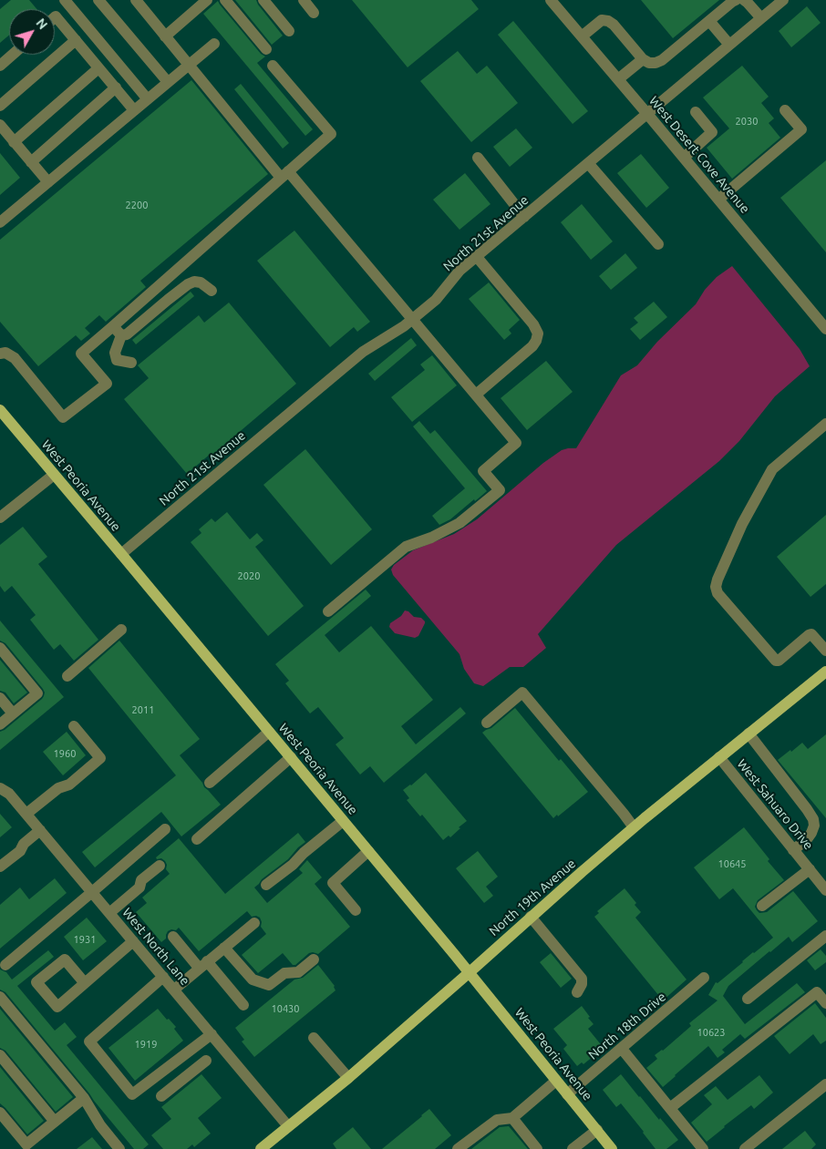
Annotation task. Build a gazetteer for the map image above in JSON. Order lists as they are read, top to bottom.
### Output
{
  "streets": {
    "main road": ["West Peoria Avenue", "North 19th Avenue"],
    "street": [
      "West Desert Cove Avenue",
      "North 21st Avenue",
      "West Sahuaro Drive",
      "West North Lane",
      "North 18th Drive"
    ]
  },
  "crossings": [
    ["West Desert Cove Avenue", "North 21st Avenue"],
    ["North 21st Avenue", "West Peoria Avenue"],
    ["West Peoria Avenue", "North 19th Avenue"],
    ["West Peoria Avenue", "North 18th Drive"],
    ["West Sahuaro Drive", "North 19th Avenue"],
    ["North 19th Avenue", "West North Lane"]
  ],
  "house_numbers": [
    "2030",
    "2200",
    "2020",
    "2011",
    "1960",
    "10645",
    "1931",
    "10430",
    "10623",
    "1919"
  ],
  "north": "top right"
}
